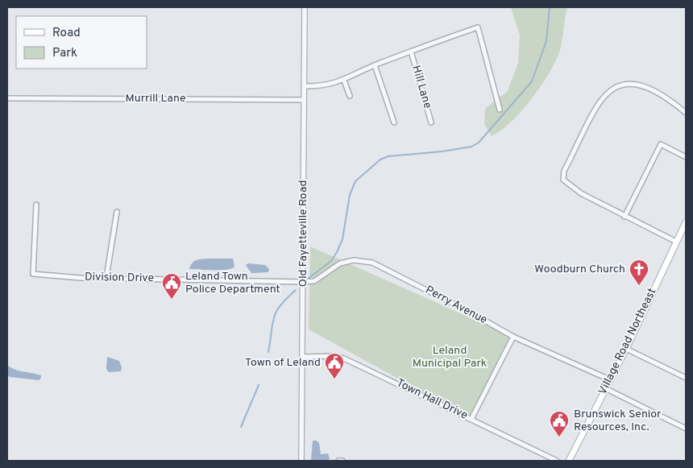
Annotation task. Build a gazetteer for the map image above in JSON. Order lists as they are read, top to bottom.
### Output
{
  "streets": {
    "main road": ["Village Road Northeast"],
    "street": [
      "Hill Lane",
      "Murrill Lane",
      "Old Fayetteville Road",
      "Division Drive",
      "Perry Avenue",
      "Town Hall Drive"
    ]
  },
  "crossings": [
    ["Murrill Lane", "Old Fayetteville Road"],
    ["Old Fayetteville Road", "Division Drive"],
    ["Old Fayetteville Road", "Perry Avenue"],
    ["Old Fayetteville Road", "Town Hall Drive"],
    ["Division Drive", "Perry Avenue"],
    ["Perry Avenue", "Village Road Northeast"]
  ],
  "parks": ["Leland Municipal Park"],
  "places": {
    "church": ["Woodburn Church"],
    "public building": ["Leland Town Police Department", "Town of Leland", "Brunswick Senior Resources, Inc."]
  },
  "legend": ["Road", "Park"]
}
